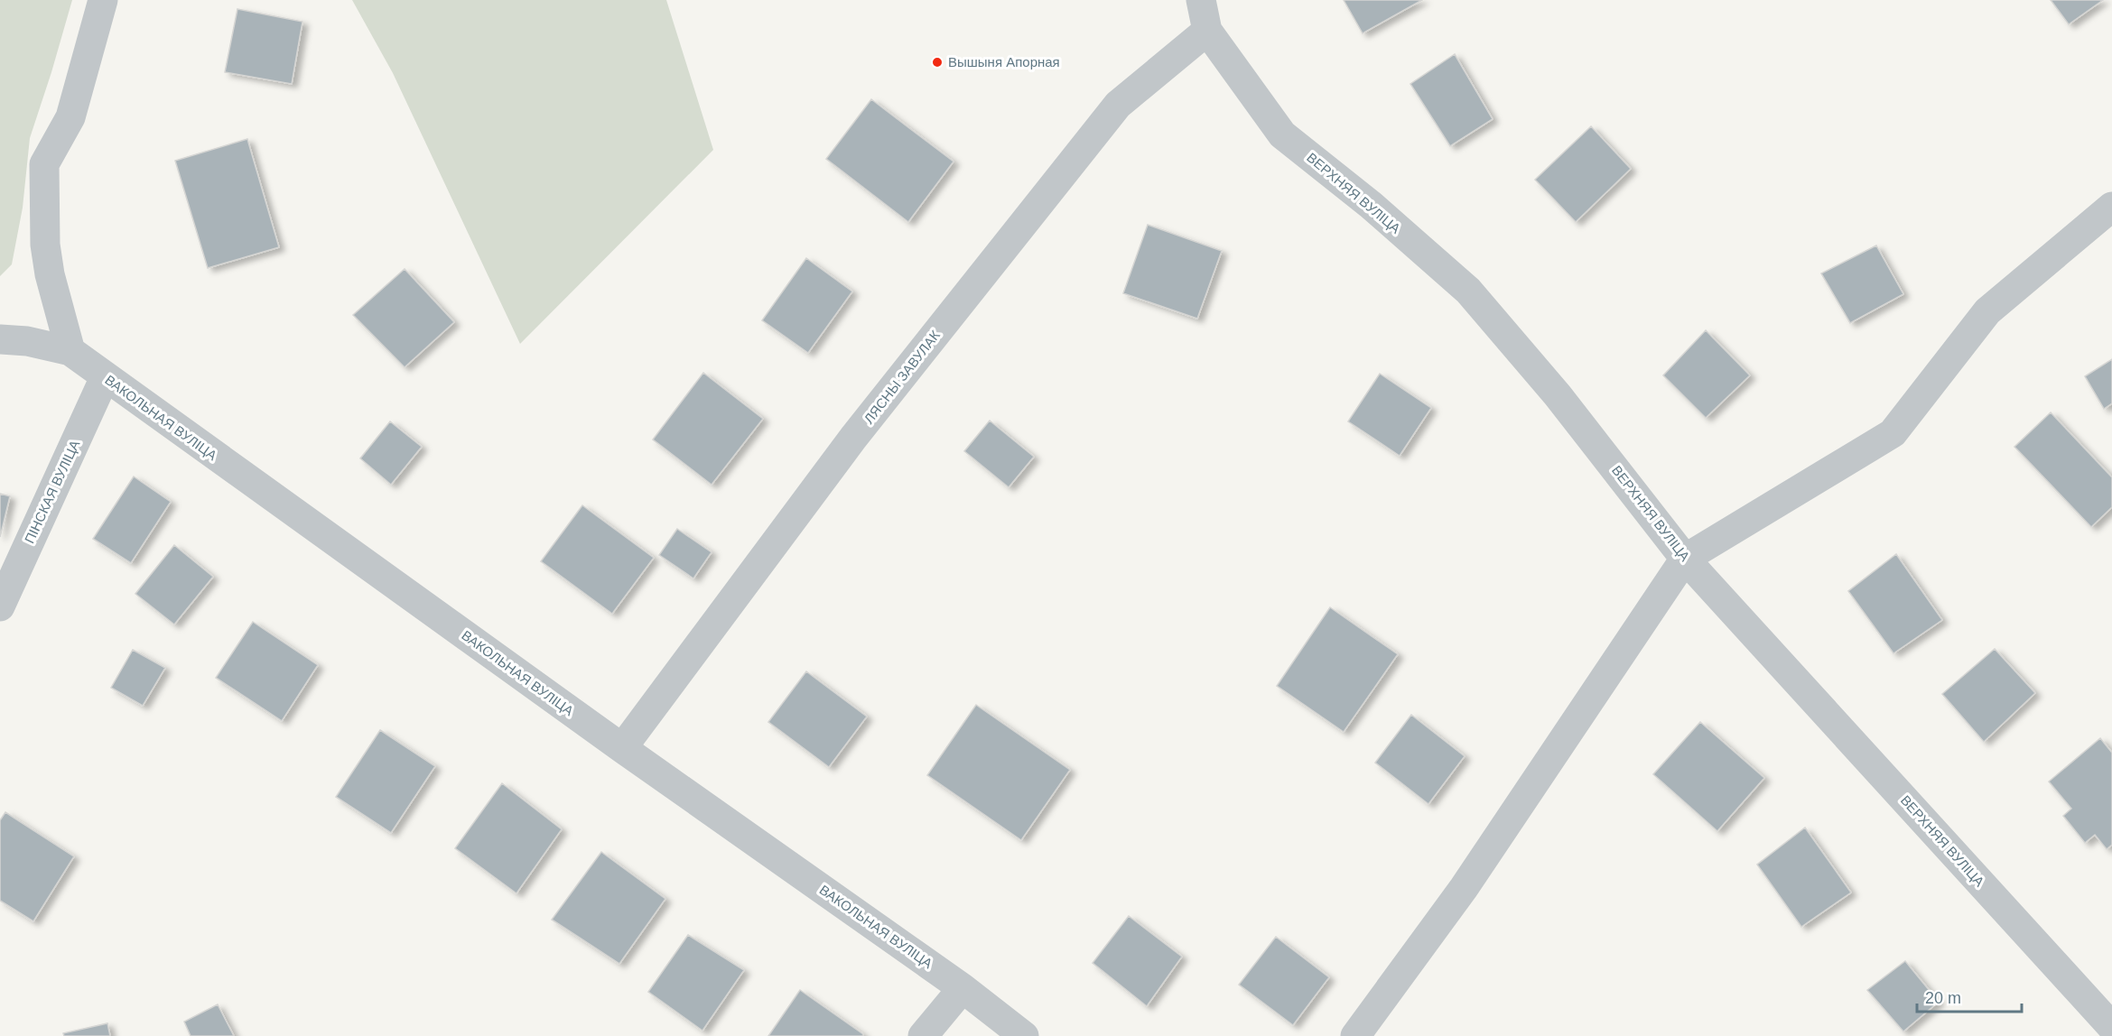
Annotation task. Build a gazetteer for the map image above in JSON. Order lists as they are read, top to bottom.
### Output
{
  "streets": {
    "street": [
      "ВЕРХНЯЯ ВУЛІЦА",
      "ЛЯСНЫ ЗАВУЛАК",
      "ВАКОЛЬНАЯ ВУЛІЦА",
      "ПІНСКАЯ ВУЛІЦА"
    ]
  },
  "crossings": [
    ["ВЕРХНЯЯ ВУЛІЦА", "ЛЯСНЫ ЗАВУЛАК"],
    ["ЛЯСНЫ ЗАВУЛАК", "ВАКОЛЬНАЯ ВУЛІЦА"],
    ["ВАКОЛЬНАЯ ВУЛІЦА", "ПІНСКАЯ ВУЛІЦА"]
  ],
  "places": ["Вышыня Апорная"],
  "scale_bar": "20 m"
}
